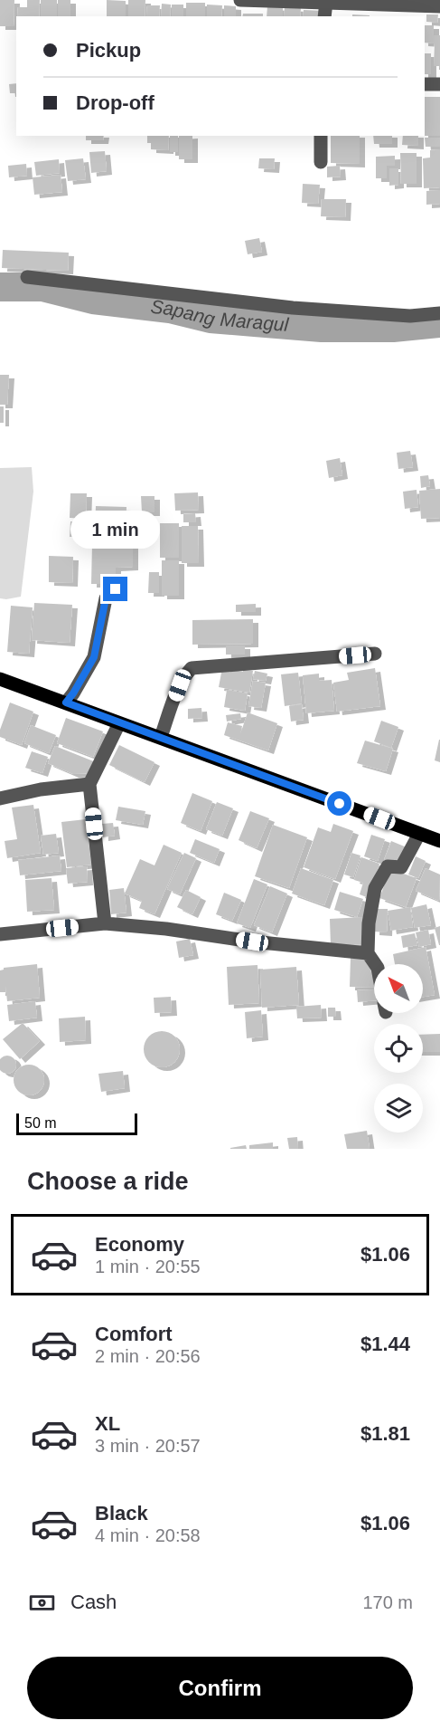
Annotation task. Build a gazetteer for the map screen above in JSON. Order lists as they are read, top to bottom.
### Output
{
  "water": ["Sapang Maragul"],
  "scale_bar": "50 m",
  "north": "top left",
  "page": {
    "banner": ["Pickup", "Drop-off"],
    "bubble": "1 min",
    "scale": "50 m",
    "heading": "Choose a ride",
    "list": [
      {
        "name": "Economy",
        "note": "1 min · 20:55",
        "value": "$1.06"
      },
      {
        "name": "Comfort",
        "note": "2 min · 20:56",
        "value": "$1.44"
      },
      {
        "name": "XL",
        "note": "3 min · 20:57",
        "value": "$1.81"
      },
      {
        "name": "Black",
        "note": "4 min · 20:58",
        "value": "$1.06"
      }
    ],
    "pay": ["Cash", "170 m"],
    "buttons": "Confirm"
  }
}
